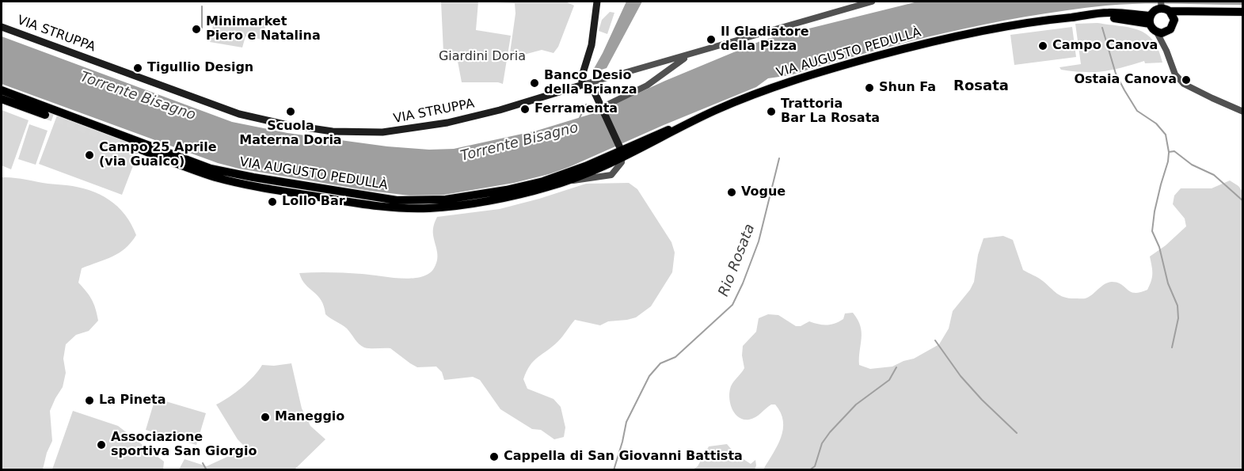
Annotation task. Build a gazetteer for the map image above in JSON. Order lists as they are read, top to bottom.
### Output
{
  "streets": {
    "main road": ["VIA STRUPPA", "VIA AUGUSTO PEDULLÀ"]
  },
  "districts": ["Rosata"],
  "water": ["Torrente Bisagno", "Rio Rosata"],
  "parks": ["Giardini Doria"],
  "places": [
    "Minimarket Piero e Natalina",
    "Il Gladiatore della Pizza",
    "Campo Canova",
    "Tigullio Design",
    "Ostaia Canova",
    "Banco Desio della Brianza",
    "Shun Fa",
    "Ferramenta",
    "Scuola Materna Doria",
    "Trattoria Bar La Rosata",
    "Campo 25 Aprile (via Gualco)",
    "Vogue",
    "Lollo Bar",
    "La Pineta",
    "Maneggio",
    "Associazione sportiva San Giorgio",
    "Cappella di San Giovanni Battista"
  ]
}
